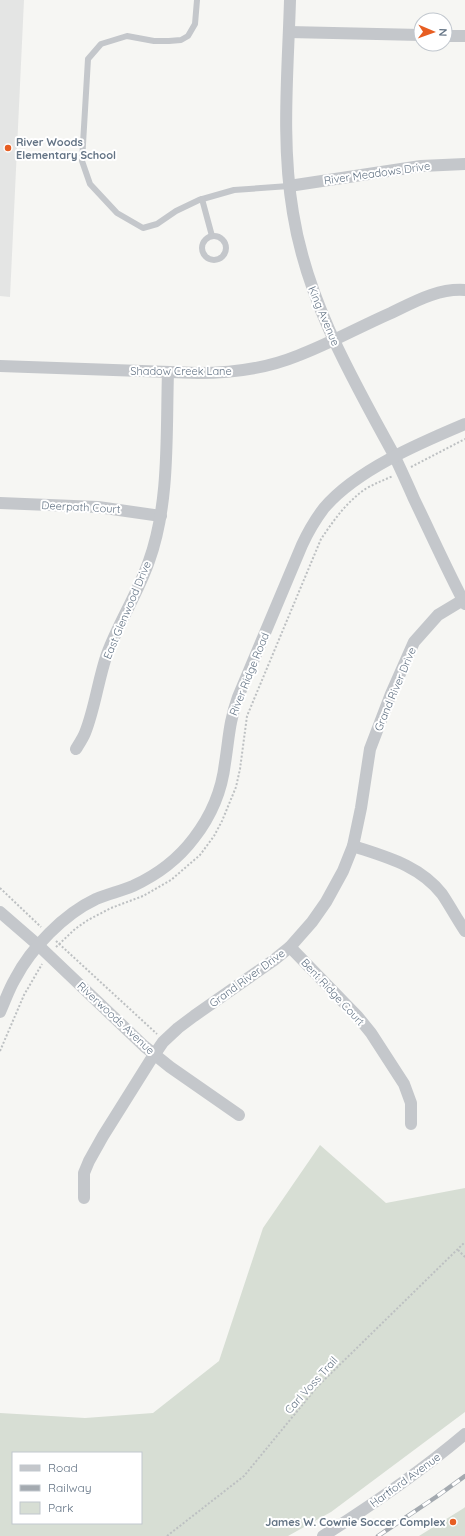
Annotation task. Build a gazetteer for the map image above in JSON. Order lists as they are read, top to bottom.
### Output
{
  "streets": {
    "street": [
      "River Meadows Drive",
      "King Avenue",
      "Shadow Creek Lane",
      "Deerpath Court",
      "East Glenwood Drive",
      "River Ridge Road",
      "Grand River Drive",
      "Bent Ridge Court",
      "Riverwoods Avenue",
      "Hartford Avenue"
    ],
    "path": ["Carl Voss Trail"]
  },
  "crossings": [
    ["River Meadows Drive", "King Avenue"],
    ["King Avenue", "Shadow Creek Lane"],
    ["King Avenue", "River Ridge Road"],
    ["King Avenue", "Grand River Drive"],
    ["Shadow Creek Lane", "East Glenwood Drive"],
    ["Deerpath Court", "East Glenwood Drive"],
    ["River Ridge Road", "Riverwoods Avenue"],
    ["Grand River Drive", "Bent Ridge Court"],
    ["Grand River Drive", "Riverwoods Avenue"]
  ],
  "places": ["River Woods Elementary School", "James W. Cownie Soccer Complex"],
  "legend": ["Road", "Railway", "Park"],
  "north": "right"
}
